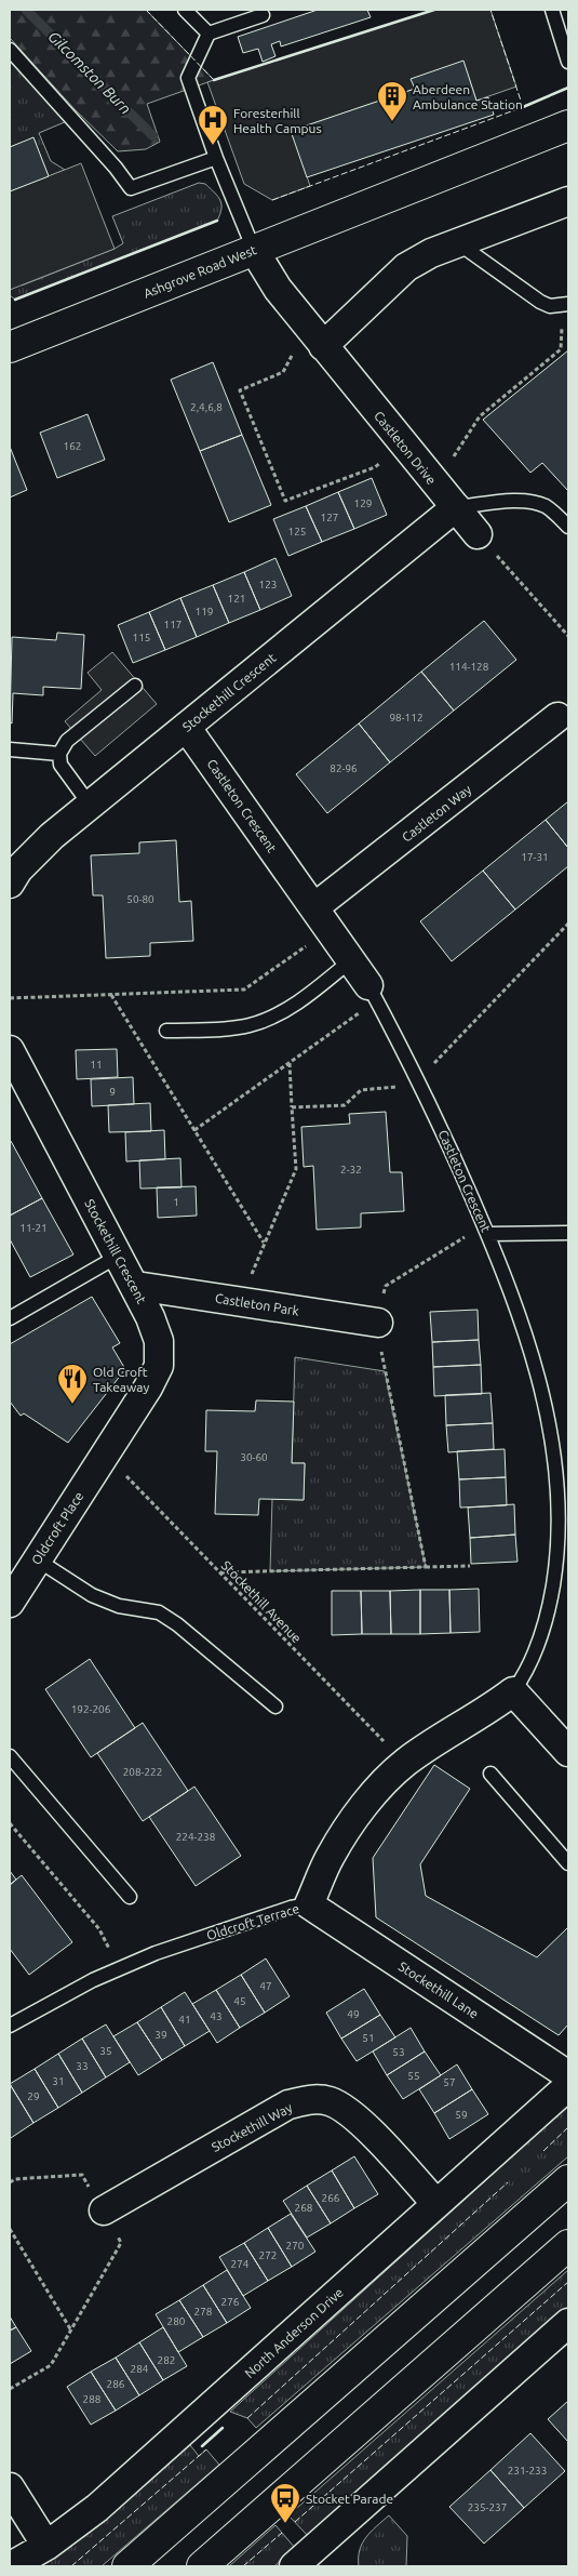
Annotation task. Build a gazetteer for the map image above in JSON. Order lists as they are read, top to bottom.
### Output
{
  "streets": {
    "main road": ["Ashgrove Road West"],
    "street": [
      "Castleton Drive",
      "Stockethill Crescent",
      "Castleton Crescent",
      "Castleton Way",
      "Castleton Park",
      "Oldcroft Place",
      "Oldcroft Terrace",
      "Stockethill Lane",
      "Stockethill Way",
      "North Anderson Drive"
    ],
    "path": ["Stockethill Avenue"]
  },
  "crossings": [
    ["Ashgrove Road West", "Castleton Drive"],
    ["Castleton Drive", "Stockethill Crescent"],
    ["Stockethill Crescent", "Castleton Crescent"],
    ["Stockethill Crescent", "Castleton Park"],
    ["Stockethill Crescent", "Oldcroft Place"],
    ["Stockethill Crescent", "Stockethill Avenue"],
    ["Castleton Crescent", "Castleton Way"],
    ["Castleton Crescent", "Oldcroft Terrace"],
    ["Oldcroft Place", "Stockethill Avenue"],
    ["Stockethill Avenue", "Oldcroft Terrace"],
    ["Oldcroft Terrace", "Stockethill Lane"],
    ["Stockethill Way", "North Anderson Drive"]
  ],
  "water": ["Gilcomston Burn"],
  "places": {
    "building": ["Aberdeen Ambulance Station"],
    "hospital": ["Foresterhill Health Campus"],
    "restaurant": ["Old Croft Takeaway"],
    "bus stop": ["Stocket Parade"]
  },
  "house_numbers": [
    "2,4,6,8",
    "162",
    "129",
    "127",
    "125",
    "123",
    "121",
    "119",
    "117",
    "115",
    "114-128",
    "98-112",
    "82-96",
    "17-31",
    "50-80",
    "11",
    "9",
    "2-32",
    "1",
    "11-21",
    "30-60",
    "192-206",
    "208-222",
    "224-238",
    "47",
    "45",
    "49",
    "43",
    "41",
    "39",
    "51",
    "35",
    "53",
    "33",
    "55",
    "31",
    "57",
    "29",
    "59",
    "266",
    "268",
    "270",
    "272",
    "274",
    "276",
    "278",
    "280",
    "282",
    "284",
    "286",
    "288",
    "231-233",
    "235-237"
  ]
}
